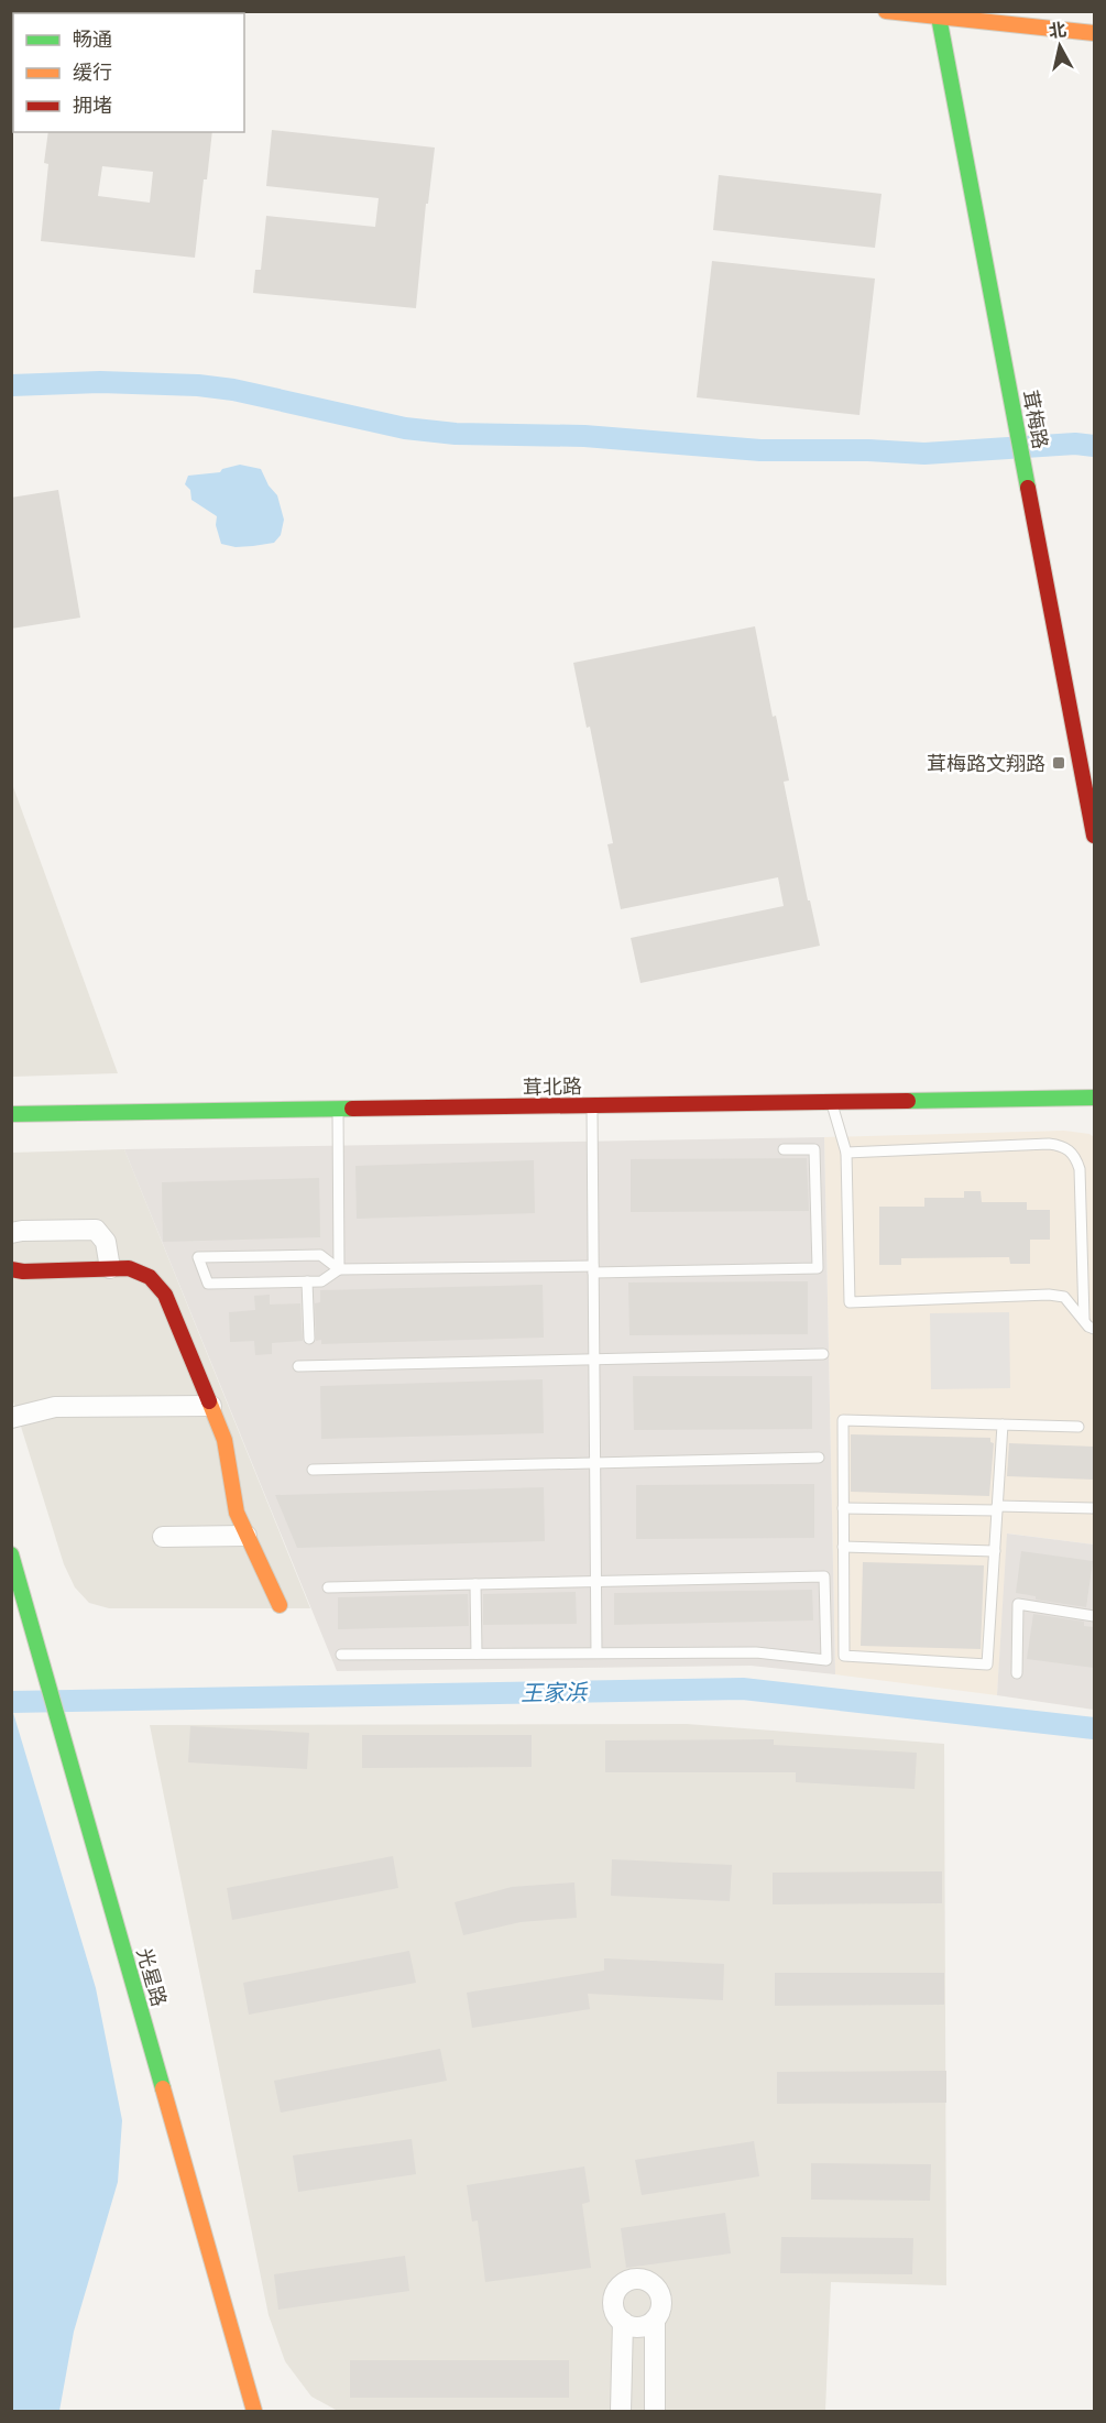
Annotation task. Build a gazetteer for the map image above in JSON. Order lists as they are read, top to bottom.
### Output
{
  "streets": {
    "street": ["茸梅路", "茸北路", "光星路"]
  },
  "water": ["王家浜"],
  "places": {
    "transit": ["茸梅路文翔路"]
  },
  "legend": ["畅通", "缓行", "拥堵"],
  "north": "top"
}
